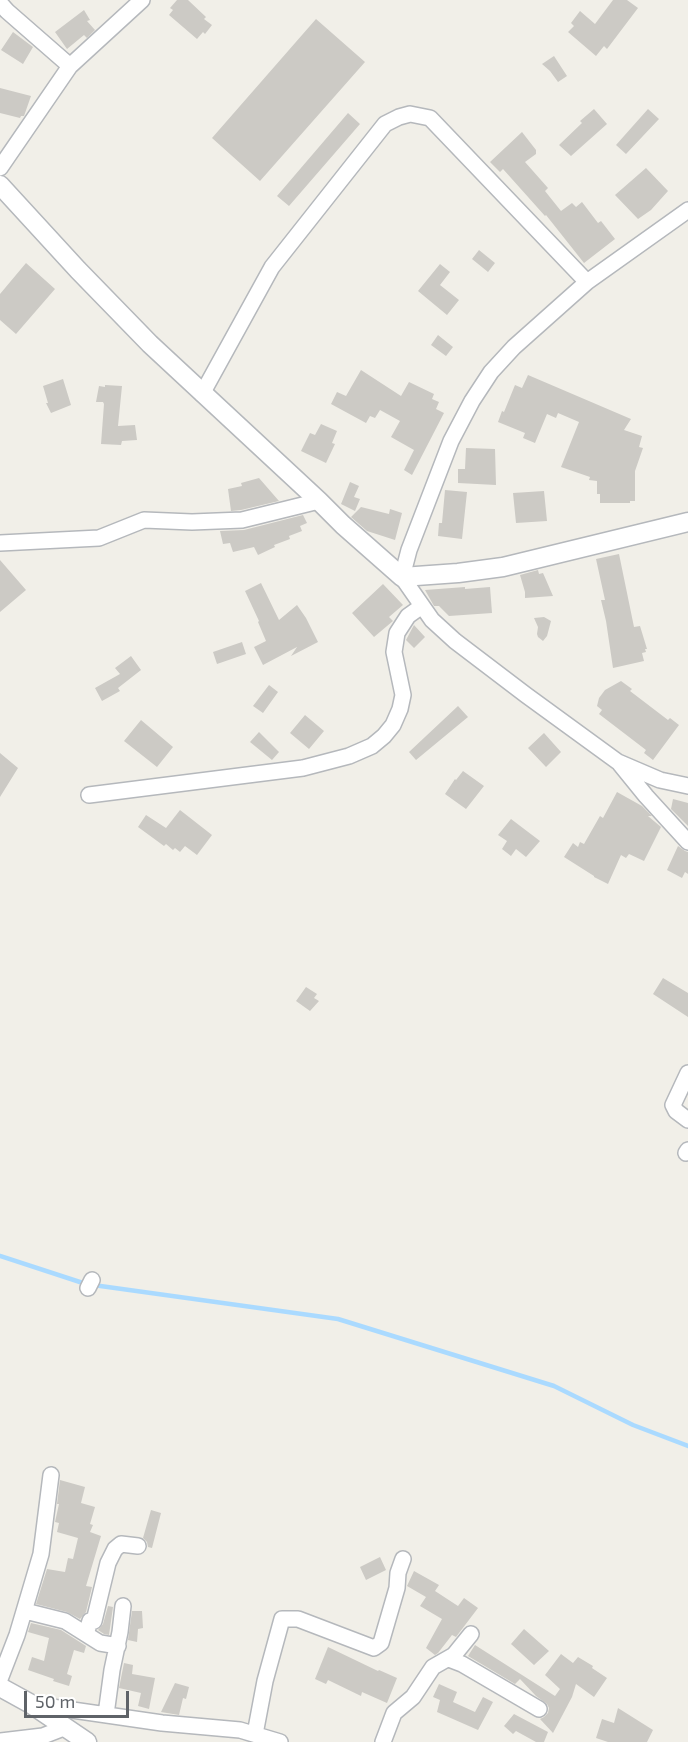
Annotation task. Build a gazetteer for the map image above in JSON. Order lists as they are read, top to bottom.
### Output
{
  "scale_bar": "50 m"
}
